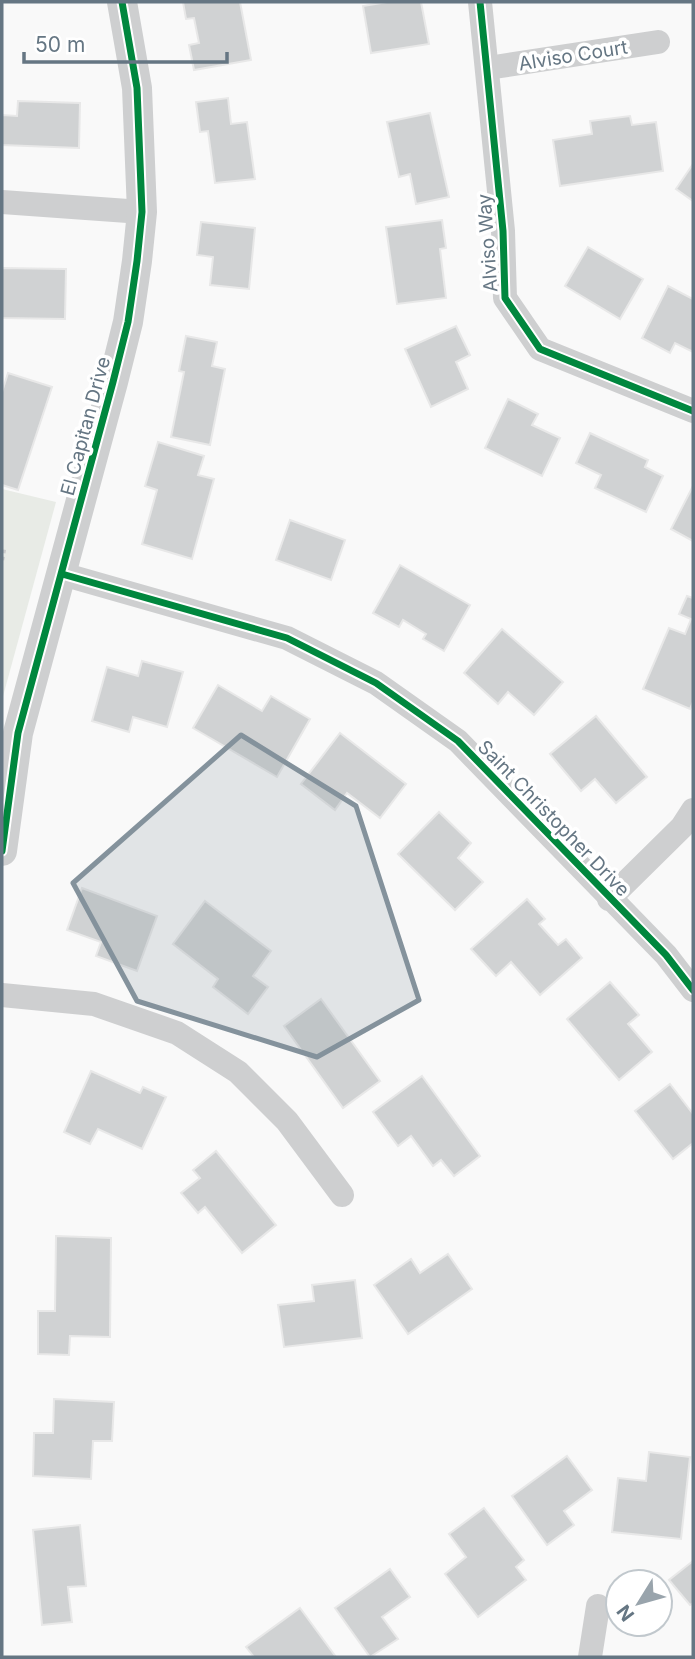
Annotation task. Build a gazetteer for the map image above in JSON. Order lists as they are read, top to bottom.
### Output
{
  "streets": {
    "street": [
      "Alviso Court",
      "Alviso Way",
      "El Capitan Drive",
      "Saint Christopher Drive"
    ]
  },
  "crossings": [
    ["Alviso Court", "Alviso Way"],
    ["El Capitan Drive", "Saint Christopher Drive"]
  ],
  "scale_bar": "50 m",
  "north": "bottom left"
}
